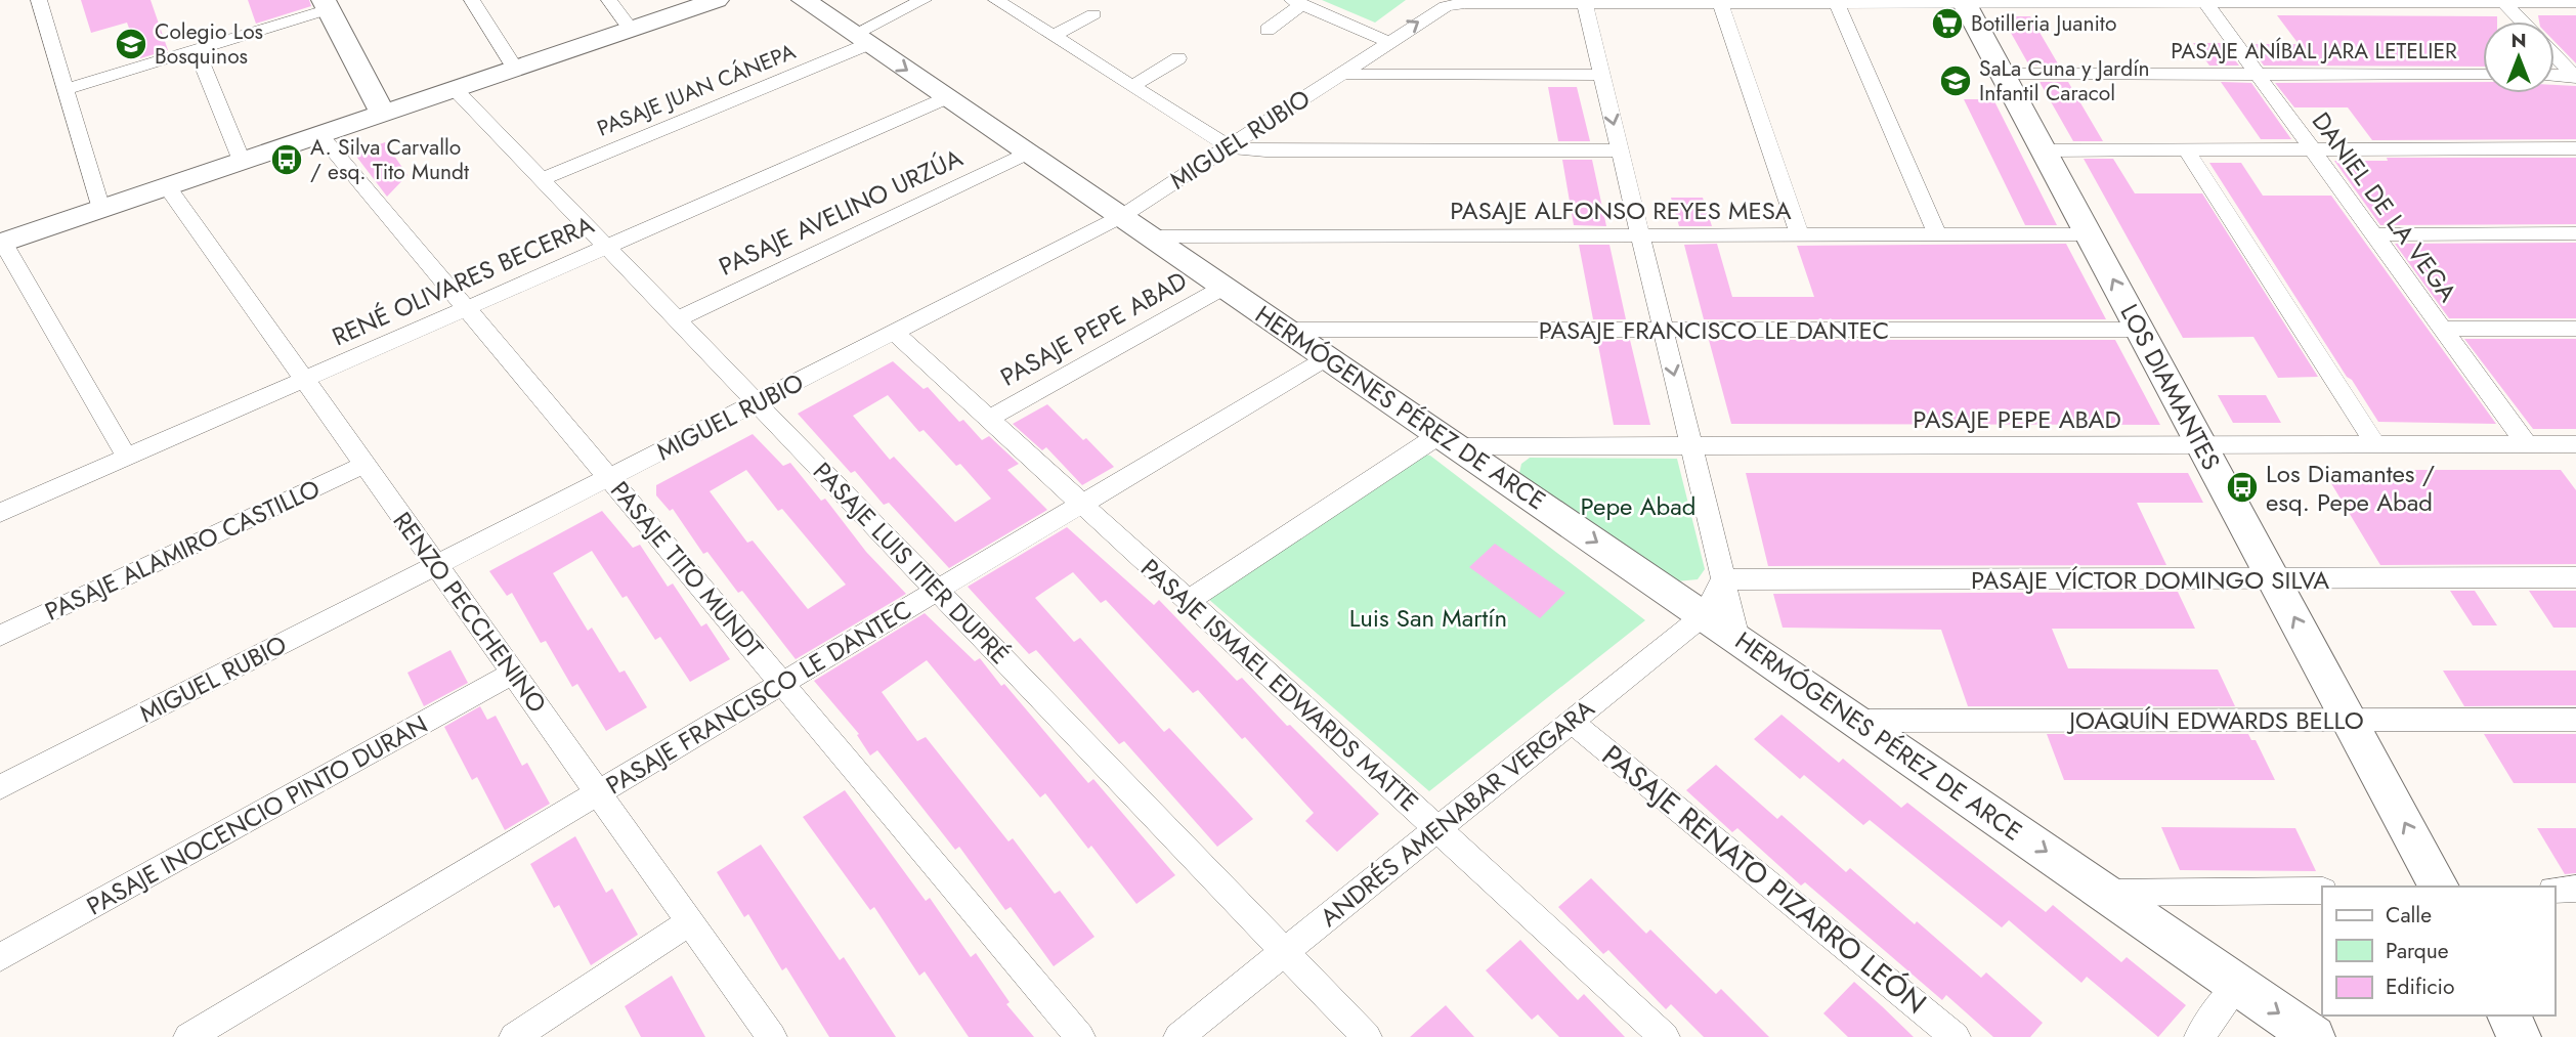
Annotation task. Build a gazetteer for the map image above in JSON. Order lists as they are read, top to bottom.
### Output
{
  "streets": {
    "street": [
      "PASAJE ANÍBAL JARA LETELIER",
      "PASAJE JUAN CÁNEPA",
      "MIGUEL RUBIO",
      "DANIEL DE LA VEGA",
      "PASAJE ALFONSO REYES MESA",
      "PASAJE AVELINO URZÚA",
      "RENÉ OLIVARES BECERRA",
      "PASAJE PEPE ABAD",
      "PASAJE FRANCISCO LE DANTEC",
      "LOS DIAMANTES",
      "HERMÓGENES PÉREZ DE ARCE",
      "PASAJE ALAMIRO CASTILLO",
      "PASAJE LUIS ITIER DUPRÉ",
      "PASAJE TITO MUNDT",
      "PASAJE VÍCTOR DOMINGO SILVA",
      "RENZO PECCHENINO",
      "PASAJE ISMAEL EDWARDS MATTE",
      "JOAQUÍN EDWARDS BELLO",
      "ANDRÉS AMENABAR VERGARA",
      "PASAJE INOCENCIO PINTO DURAN",
      "PASAJE RENATO PIZARRO LEÓN"
    ]
  },
  "crossings": [
    ["PASAJE ANÍBAL JARA LETELIER", "DANIEL DE LA VEGA"],
    ["PASAJE ANÍBAL JARA LETELIER", "LOS DIAMANTES"],
    ["PASAJE JUAN CÁNEPA", "HERMÓGENES PÉREZ DE ARCE"],
    ["PASAJE JUAN CÁNEPA", "PASAJE LUIS ITIER DUPRÉ"],
    ["MIGUEL RUBIO", "HERMÓGENES PÉREZ DE ARCE"],
    ["MIGUEL RUBIO", "PASAJE LUIS ITIER DUPRÉ"],
    ["MIGUEL RUBIO", "PASAJE TITO MUNDT"],
    ["MIGUEL RUBIO", "RENZO PECCHENINO"],
    ["MIGUEL RUBIO", "PASAJE ISMAEL EDWARDS MATTE"],
    ["DANIEL DE LA VEGA", "PASAJE PEPE ABAD"],
    ["PASAJE ALFONSO REYES MESA", "LOS DIAMANTES"],
    ["PASAJE ALFONSO REYES MESA", "HERMÓGENES PÉREZ DE ARCE"],
    ["PASAJE AVELINO URZÚA", "HERMÓGENES PÉREZ DE ARCE"],
    ["PASAJE AVELINO URZÚA", "PASAJE LUIS ITIER DUPRÉ"],
    ["RENÉ OLIVARES BECERRA", "HERMÓGENES PÉREZ DE ARCE"],
    ["RENÉ OLIVARES BECERRA", "PASAJE LUIS ITIER DUPRÉ"],
    ["RENÉ OLIVARES BECERRA", "PASAJE TITO MUNDT"],
    ["RENÉ OLIVARES BECERRA", "RENZO PECCHENINO"],
    ["PASAJE PEPE ABAD", "LOS DIAMANTES"],
    ["PASAJE PEPE ABAD", "HERMÓGENES PÉREZ DE ARCE"],
    ["PASAJE PEPE ABAD", "PASAJE ISMAEL EDWARDS MATTE"],
    ["PASAJE FRANCISCO LE DANTEC", "LOS DIAMANTES"],
    ["PASAJE FRANCISCO LE DANTEC", "HERMÓGENES PÉREZ DE ARCE"],
    ["PASAJE FRANCISCO LE DANTEC", "PASAJE LUIS ITIER DUPRÉ"],
    ["PASAJE FRANCISCO LE DANTEC", "PASAJE TITO MUNDT"],
    ["PASAJE FRANCISCO LE DANTEC", "RENZO PECCHENINO"],
    ["PASAJE FRANCISCO LE DANTEC", "PASAJE ISMAEL EDWARDS MATTE"],
    ["LOS DIAMANTES", "PASAJE VÍCTOR DOMINGO SILVA"],
    ["LOS DIAMANTES", "JOAQUÍN EDWARDS BELLO"],
    ["HERMÓGENES PÉREZ DE ARCE", "JOAQUÍN EDWARDS BELLO"],
    ["HERMÓGENES PÉREZ DE ARCE", "ANDRÉS AMENABAR VERGARA"],
    ["PASAJE ALAMIRO CASTILLO", "RENZO PECCHENINO"],
    ["PASAJE LUIS ITIER DUPRÉ", "ANDRÉS AMENABAR VERGARA"],
    ["PASAJE VÍCTOR DOMINGO SILVA", "ANDRÉS AMENABAR VERGARA"],
    ["RENZO PECCHENINO", "PASAJE INOCENCIO PINTO DURAN"],
    ["PASAJE ISMAEL EDWARDS MATTE", "ANDRÉS AMENABAR VERGARA"],
    ["ANDRÉS AMENABAR VERGARA", "PASAJE RENATO PIZARRO LEÓN"]
  ],
  "one_way": ["LOS DIAMANTES", "HERMÓGENES PÉREZ DE ARCE"],
  "parks": ["Pepe Abad", "Luis San Martín"],
  "places": {
    "supermarket": ["Botilleria Juanito"],
    "school or university": ["Colegio Los Bosquinos", "SaLa Cuna y Jardín Infantil Caracol"],
    "bus stop": ["A. Silva Carvallo / esq. Tito Mundt", "Los Diamantes / esq. Pepe Abad"]
  },
  "legend": ["Calle", "Parque", "Edificio"],
  "north": "top"
}
